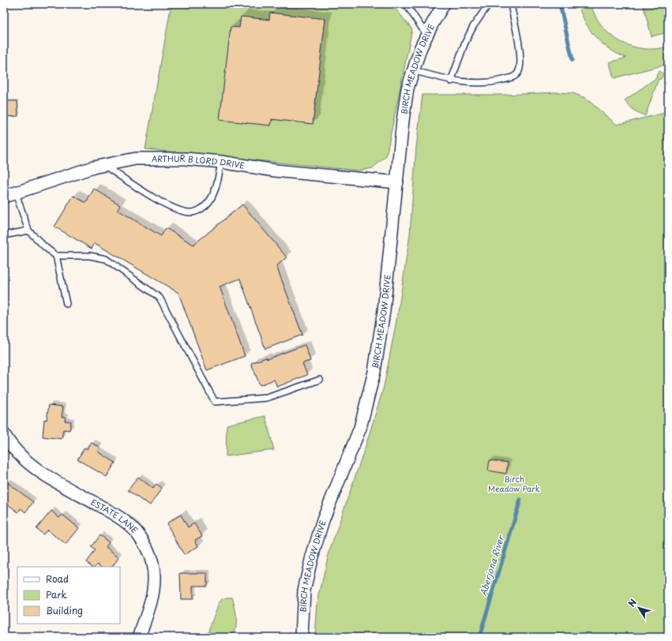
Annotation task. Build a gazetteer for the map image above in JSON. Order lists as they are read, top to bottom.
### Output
{
  "streets": {
    "street": ["BIRCH MEADOW DRIVE", "ARTHUR B LORD DRIVE", "ESTATE LANE"]
  },
  "crossings": [
    ["BIRCH MEADOW DRIVE", "ARTHUR B LORD DRIVE"]
  ],
  "water": ["Aberjona River"],
  "parks": ["Birch Meadow Park"],
  "legend": ["Road", "Park", "Building"],
  "north": "top left"
}
